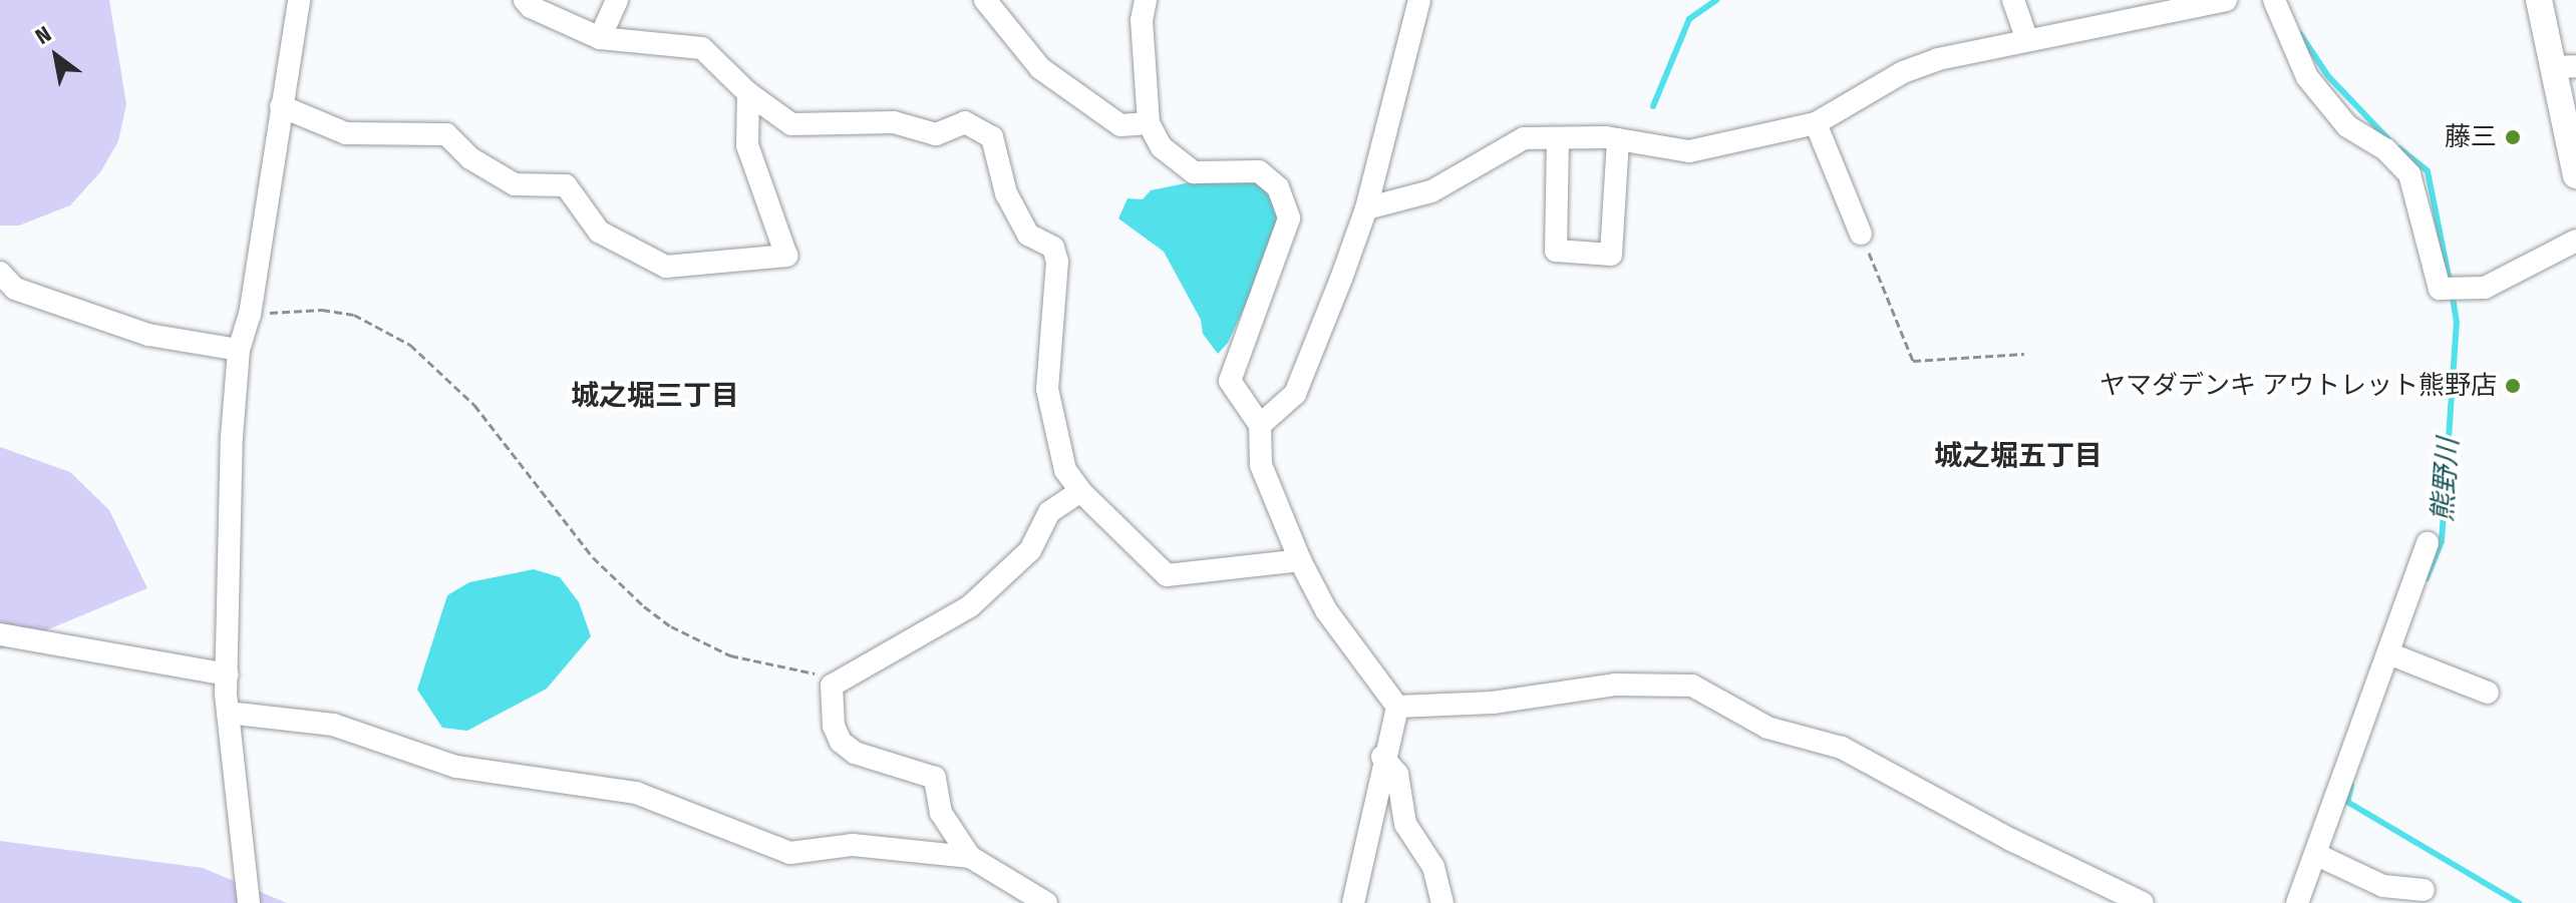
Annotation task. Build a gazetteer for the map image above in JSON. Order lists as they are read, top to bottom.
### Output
{
  "districts": ["城之堀三丁目", "城之堀五丁目"],
  "water": ["熊野川"],
  "places": ["藤三", "ヤマダデンキ アウトレット熊野店"],
  "north": "top left"
}
